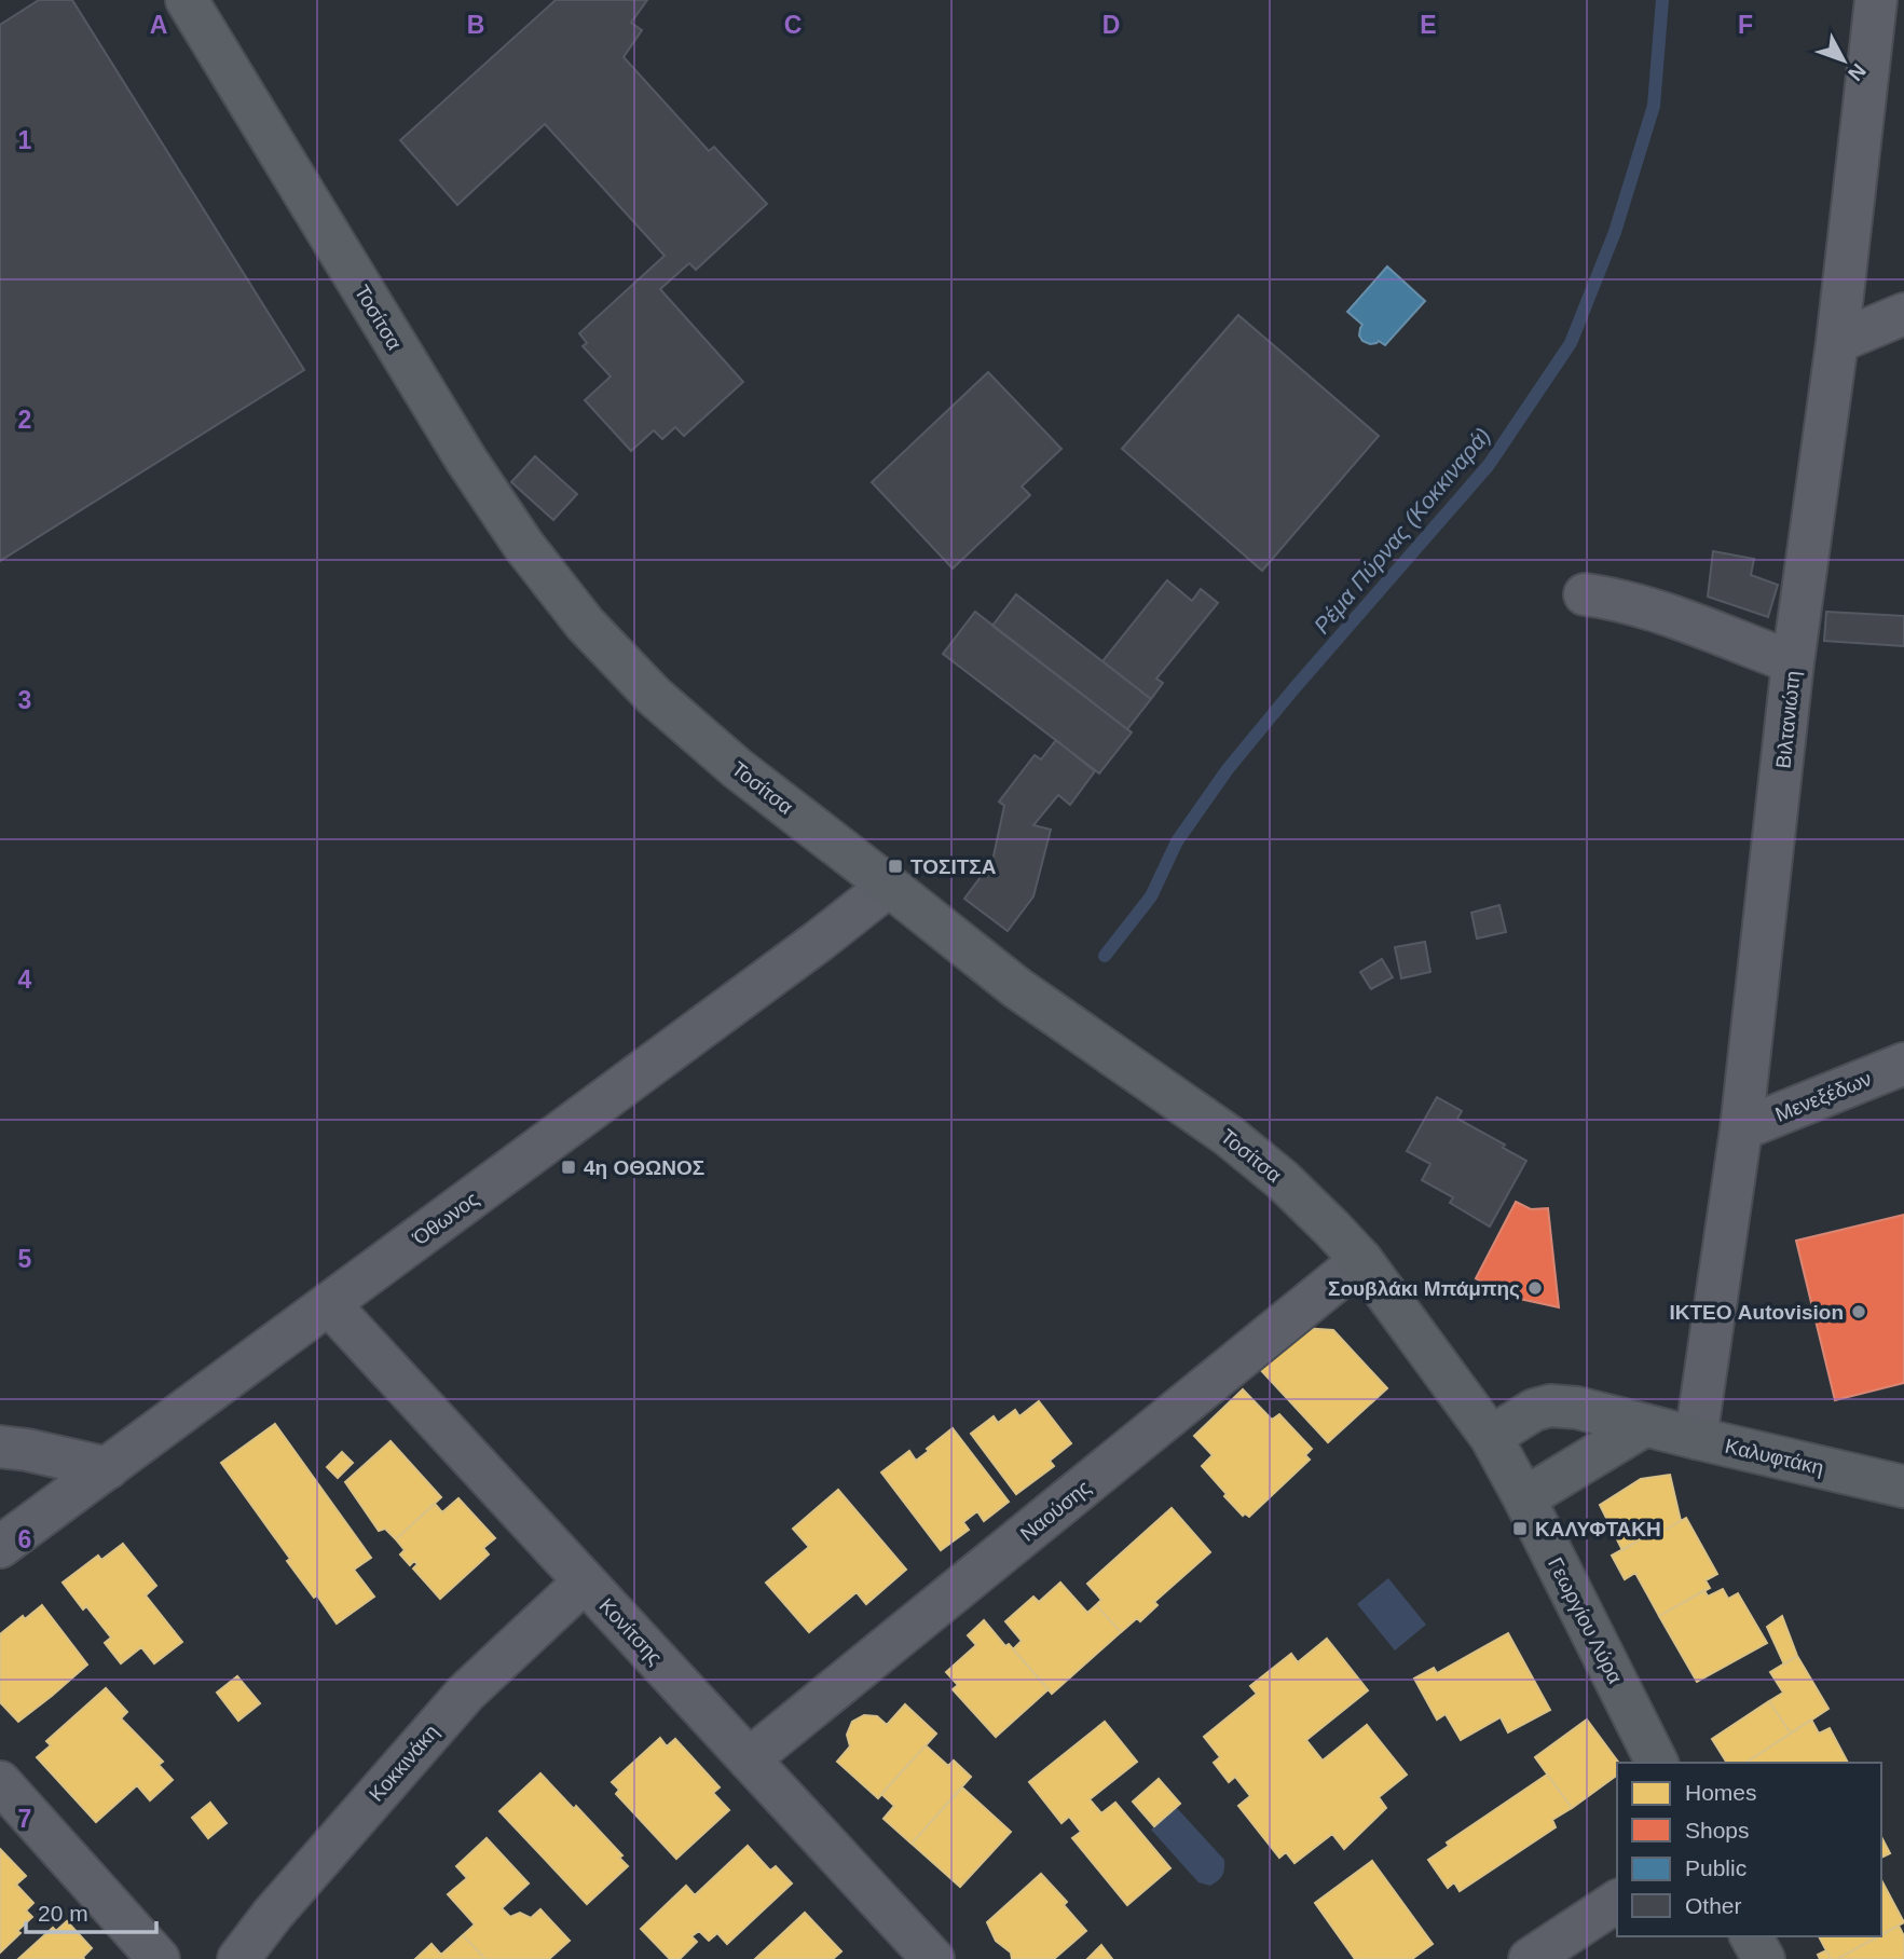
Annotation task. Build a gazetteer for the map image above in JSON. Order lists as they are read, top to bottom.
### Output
{
  "streets": {
    "main road": ["Τοσίτσα", "Καλυφτάκη", "Γεωργίου Λύρα"],
    "street": [
      "Βιλτανιώτη",
      "Μενεξέδων",
      "Όθωνος",
      "Ναούσης",
      "Κονίτσης",
      "Κοκκινάκη"
    ]
  },
  "crossings": [
    ["Τοσίτσα", "Όθωνος"],
    ["Τοσίτσα", "Καλυφτάκη"],
    ["Τοσίτσα", "Ναούσης"],
    ["Τοσίτσα", "Γεωργίου Λύρα"],
    ["Βιλτανιώτη", "Μενεξέδων"],
    ["Βιλτανιώτη", "Καλυφτάκη"],
    ["Όθωνος", "Κονίτσης"],
    ["Καλυφτάκη", "Γεωργίου Λύρα"],
    ["Ναούσης", "Κονίτσης"],
    ["Κονίτσης", "Κοκκινάκη"]
  ],
  "water": ["Ρέμα Πύρνας (Κοκκιναρά)"],
  "places": {
    "transit": ["ΤΟΣΙΤΣΑ", "4η ΟΘΩΝΟΣ", "ΚΑΛΥΦΤΑΚΗ"],
    "other": ["Σουβλάκι Μπάμπης", "ΙΚΤΕΟ Autovision"]
  },
  "legend": [
    "Homes",
    "Shops",
    "Public",
    "Other"
  ],
  "scale_bar": "20 m",
  "north": "bottom right",
  "grid": {
    "columns": [
      "A",
      "B",
      "C",
      "D",
      "E",
      "F"
    ],
    "rows": [
      "1",
      "2",
      "3",
      "4",
      "5",
      "6",
      "7"
    ]
  }
}
